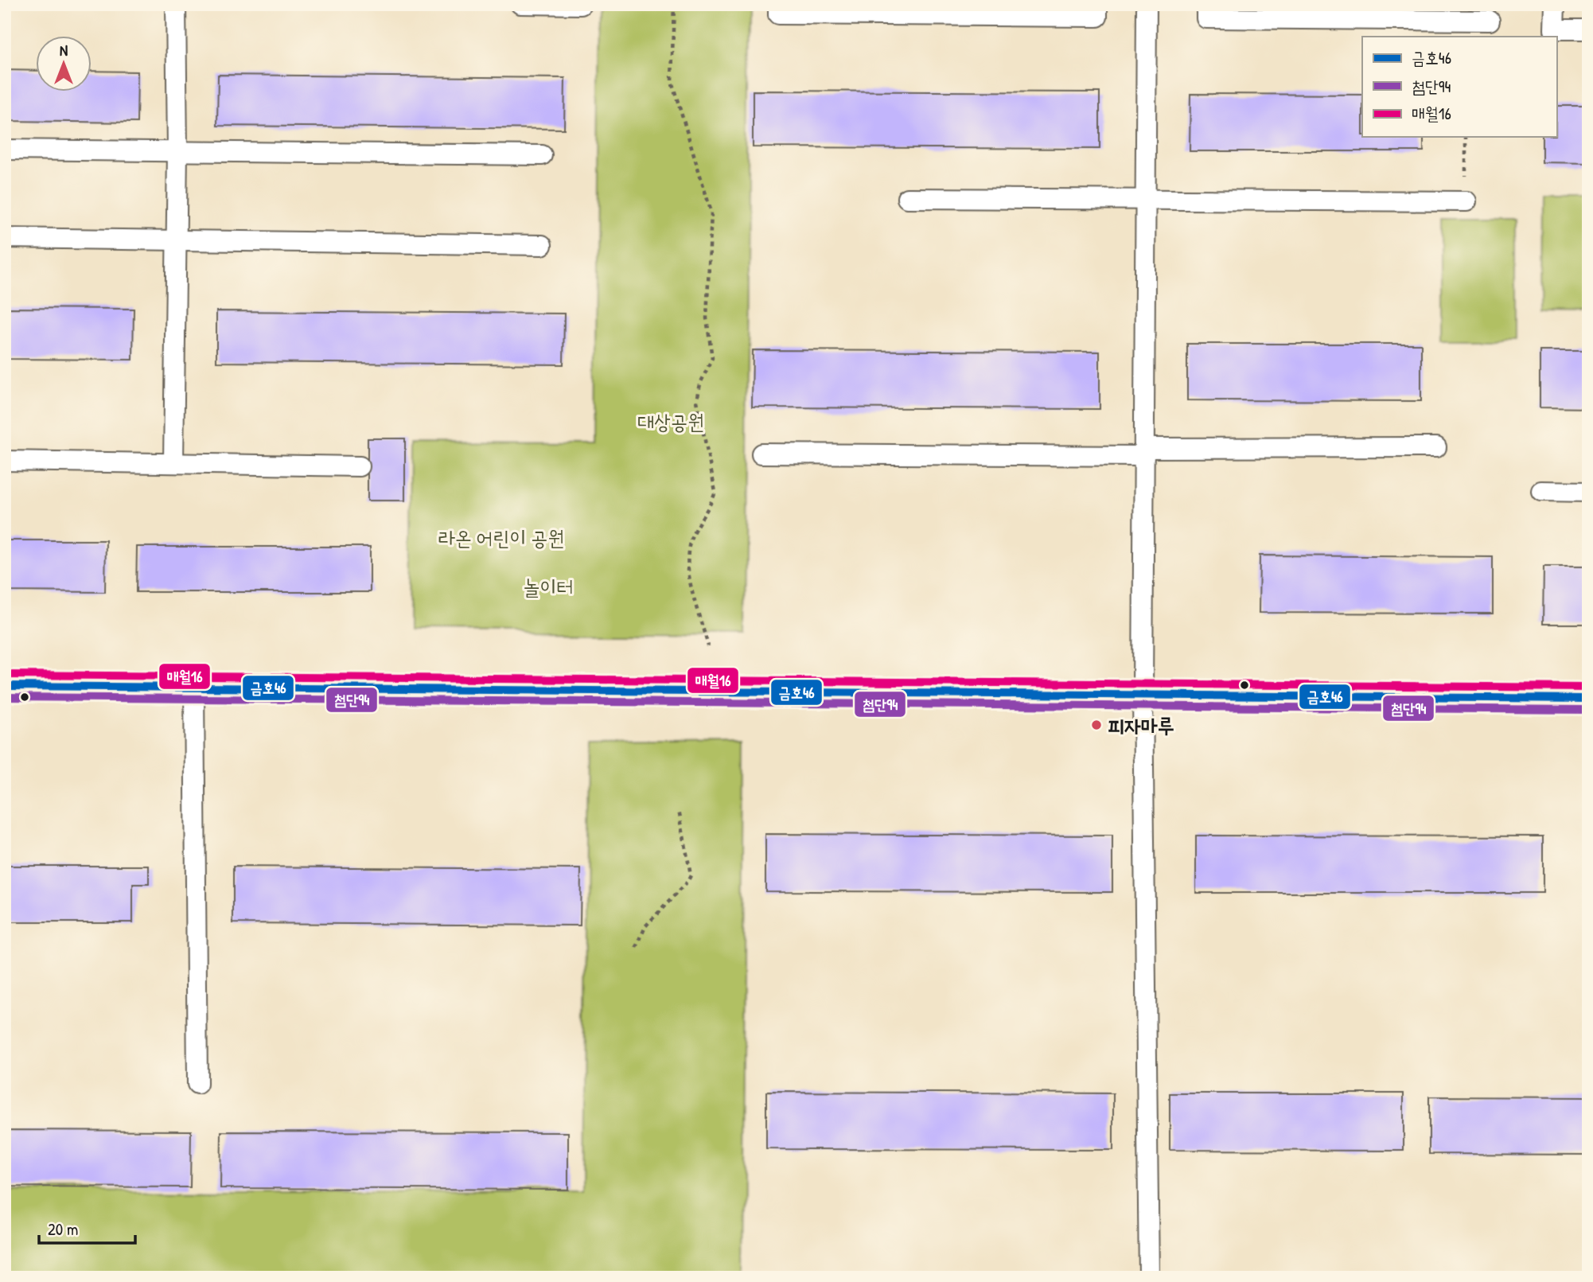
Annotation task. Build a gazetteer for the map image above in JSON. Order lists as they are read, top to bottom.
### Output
{
  "parks": ["대상공원", "라온 어린이 공원", "놀이터"],
  "places": ["피자마루"],
  "lines": ["transit line 매월16", "transit line 금호46", "transit line 첨단94"],
  "legend": ["금호46", "첨단94", "매월16"],
  "scale_bar": "20 m",
  "north": "top"
}
